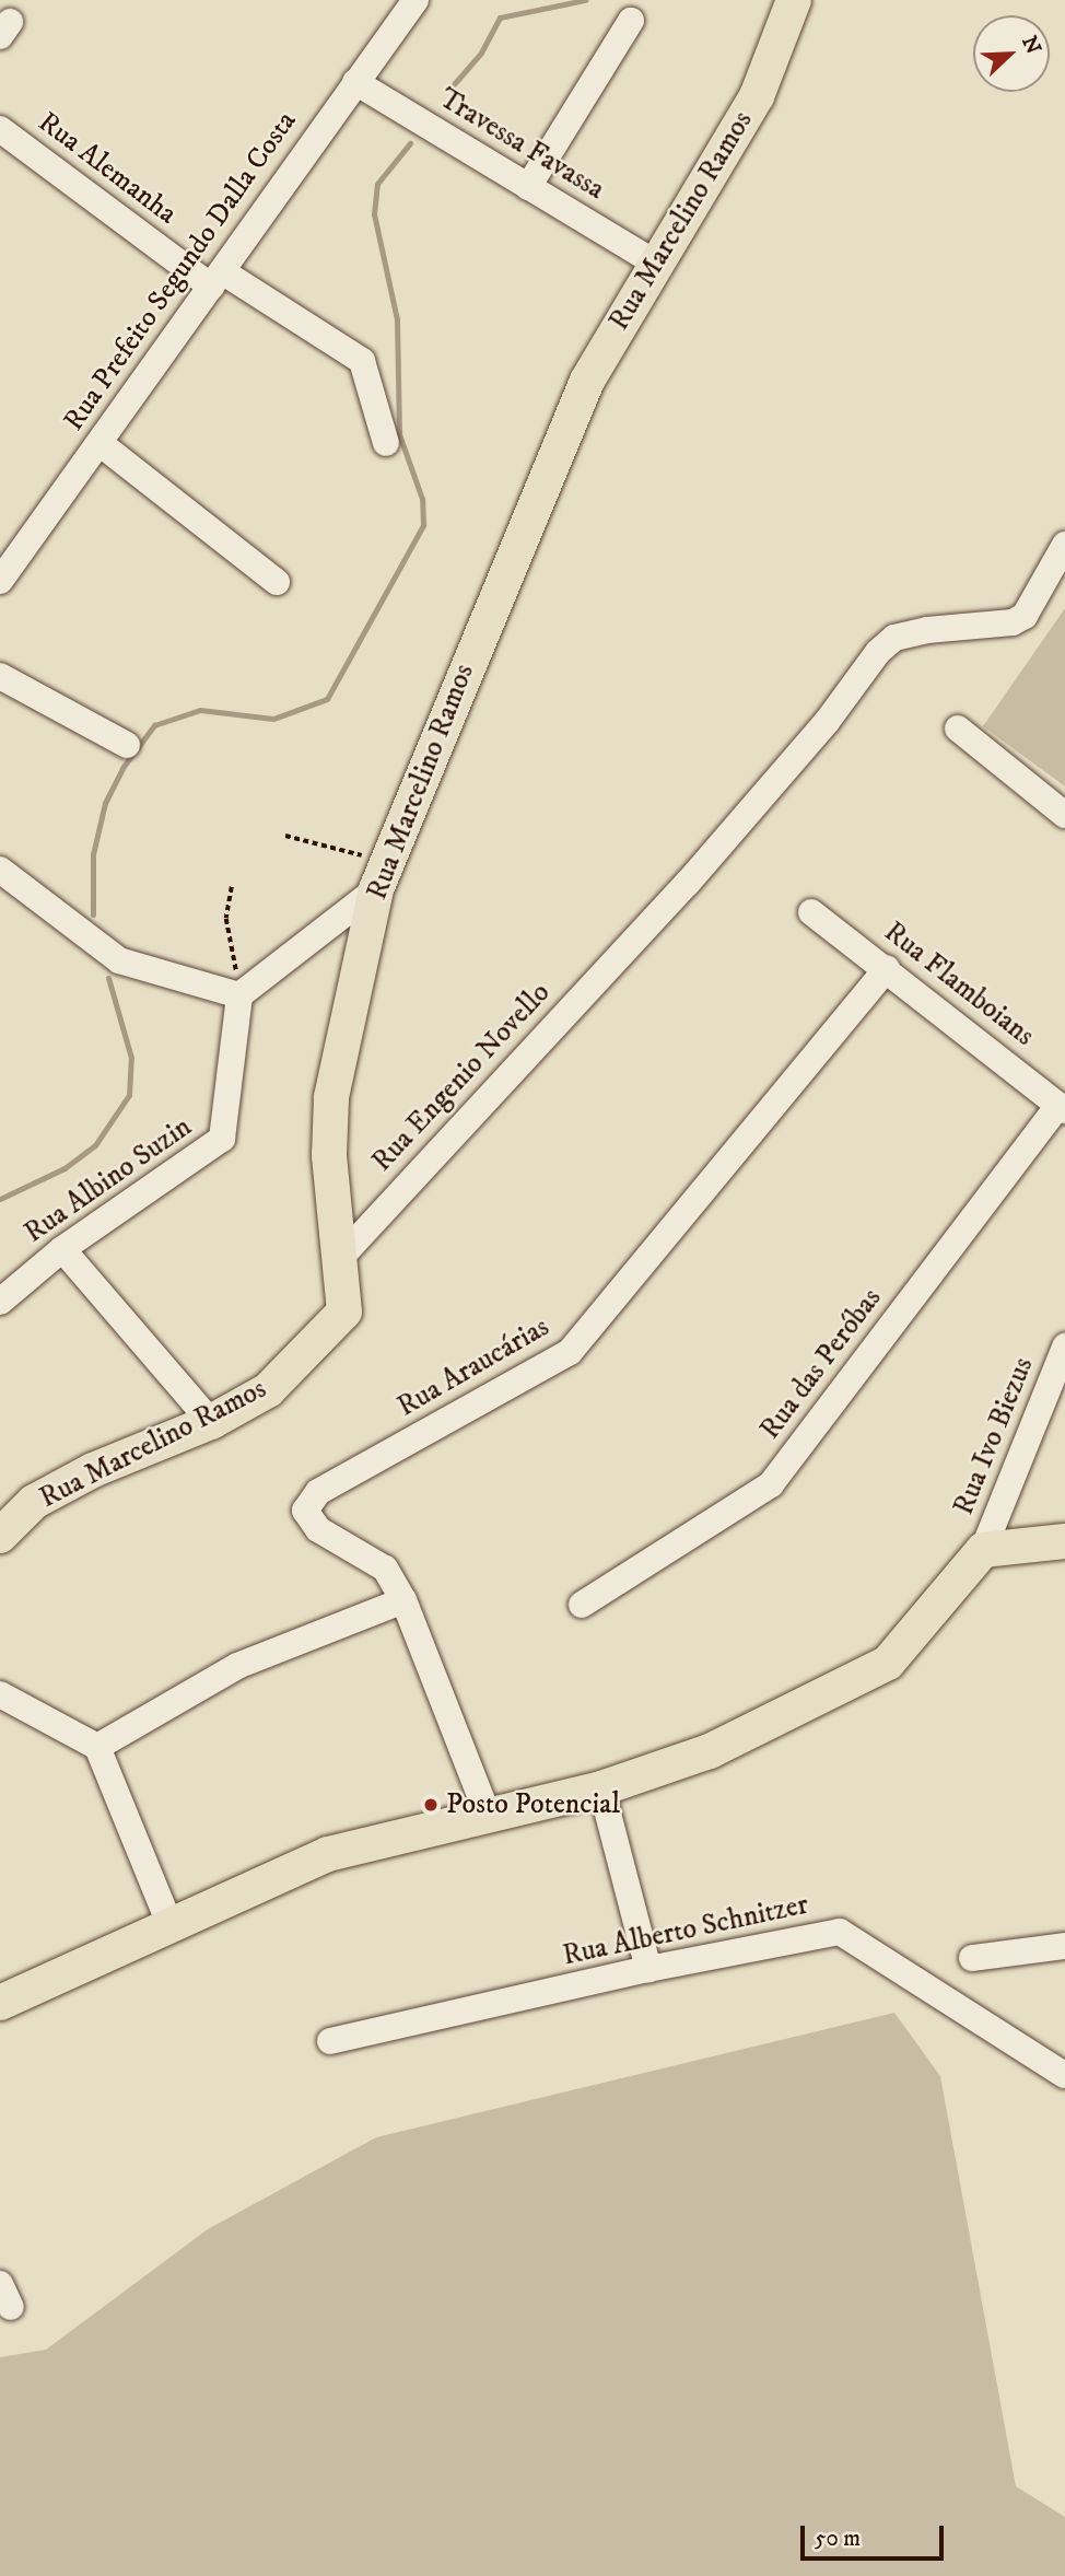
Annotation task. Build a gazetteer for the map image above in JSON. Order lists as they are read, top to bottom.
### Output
{
  "streets": {
    "main road": ["Rua Marcelino Ramos"],
    "street": [
      "Travessa Favassa",
      "Rua Alemanha",
      "Rua Prefeito Segundo Dalla Costa",
      "Rua Flamboians",
      "Rua Engenio Novello",
      "Rua Albino Suzin",
      "Rua das Peróbas",
      "Rua Araucárias",
      "Rua Ivo Biezus",
      "Rua Alberto Schnitzer"
    ]
  },
  "crossings": [
    ["Travessa Favassa", "Rua Marcelino Ramos"],
    ["Travessa Favassa", "Rua Prefeito Segundo Dalla Costa"],
    ["Rua Alemanha", "Rua Prefeito Segundo Dalla Costa"],
    ["Rua Marcelino Ramos", "Rua Engenio Novello"],
    ["Rua Flamboians", "Rua das Peróbas"],
    ["Rua Flamboians", "Rua Araucárias"]
  ],
  "places": ["Posto Potencial"],
  "scale_bar": "50 m",
  "north": "top right"
}
